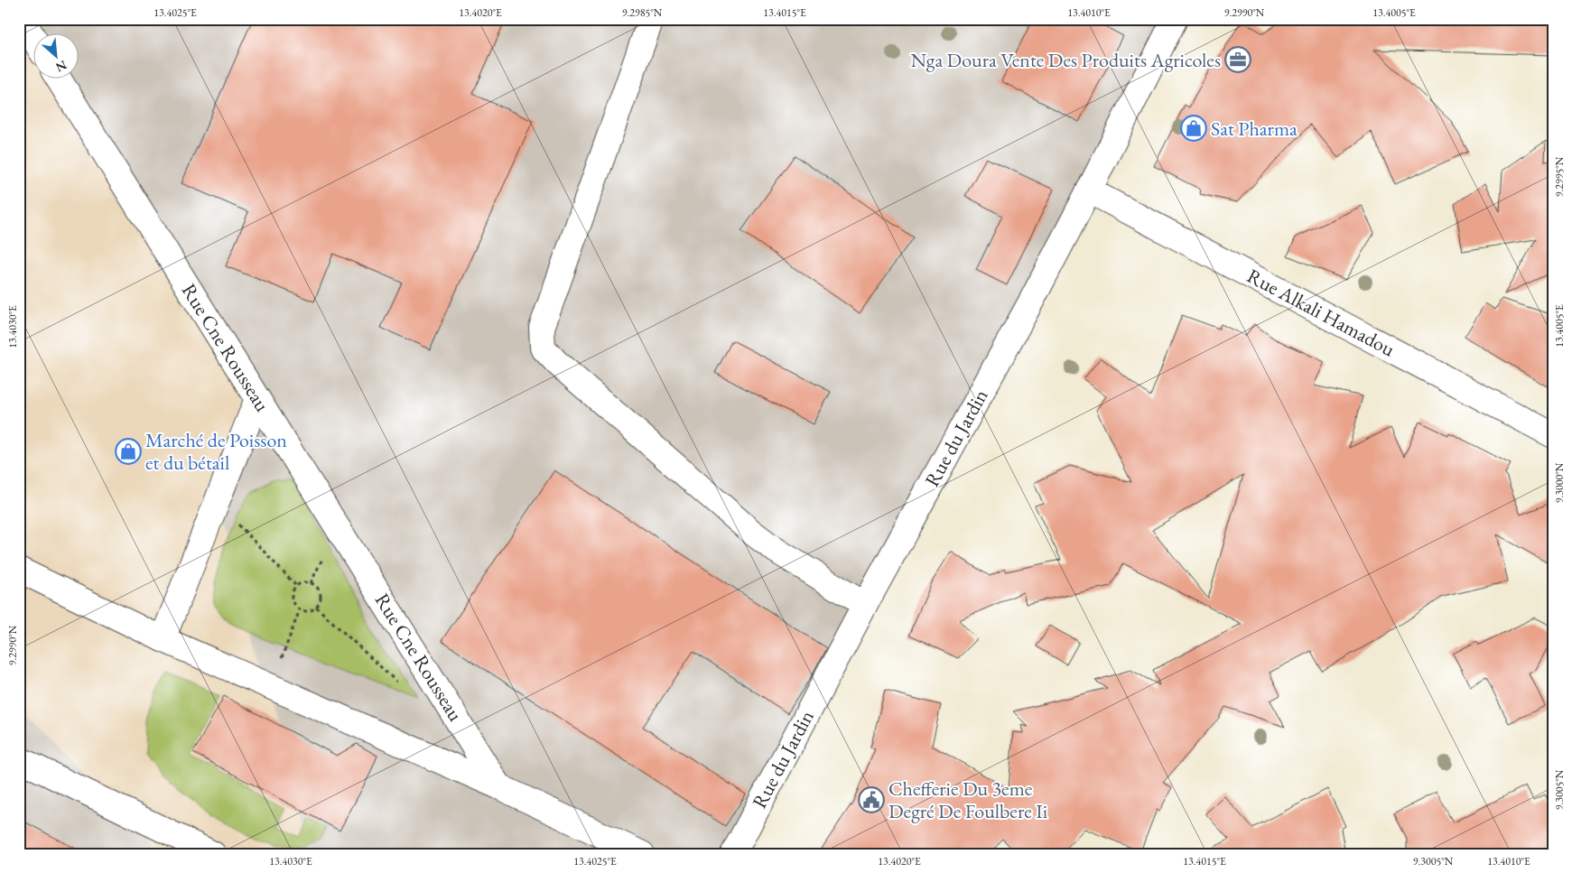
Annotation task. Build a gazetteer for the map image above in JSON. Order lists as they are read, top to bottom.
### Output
{
  "streets": {
    "street": ["Rue Alkali Hamadou", "Rue Cne Rousseau", "Rue du Jardin"]
  },
  "crossings": [
    ["Rue Alkali Hamadou", "Rue du Jardin"]
  ],
  "places": {
    "office": ["Nga Doura Vente Des Produits Agricoles"],
    "shop": ["Sat Pharma", "Marché de Poisson et du bétail"],
    "public building": ["Chefferie Du 3eme Degré De Foulbere Ii"]
  },
  "north": "bottom right",
  "coordinates": [
    "13.4025°E",
    "13.4020°E",
    "9.2985°N",
    "13.4015°E",
    "13.4010°E",
    "9.2990°N",
    "13.4005°E",
    "9.2995°N",
    "13.4030°E",
    "9.3000°N",
    "9.3005°N"
  ]
}
